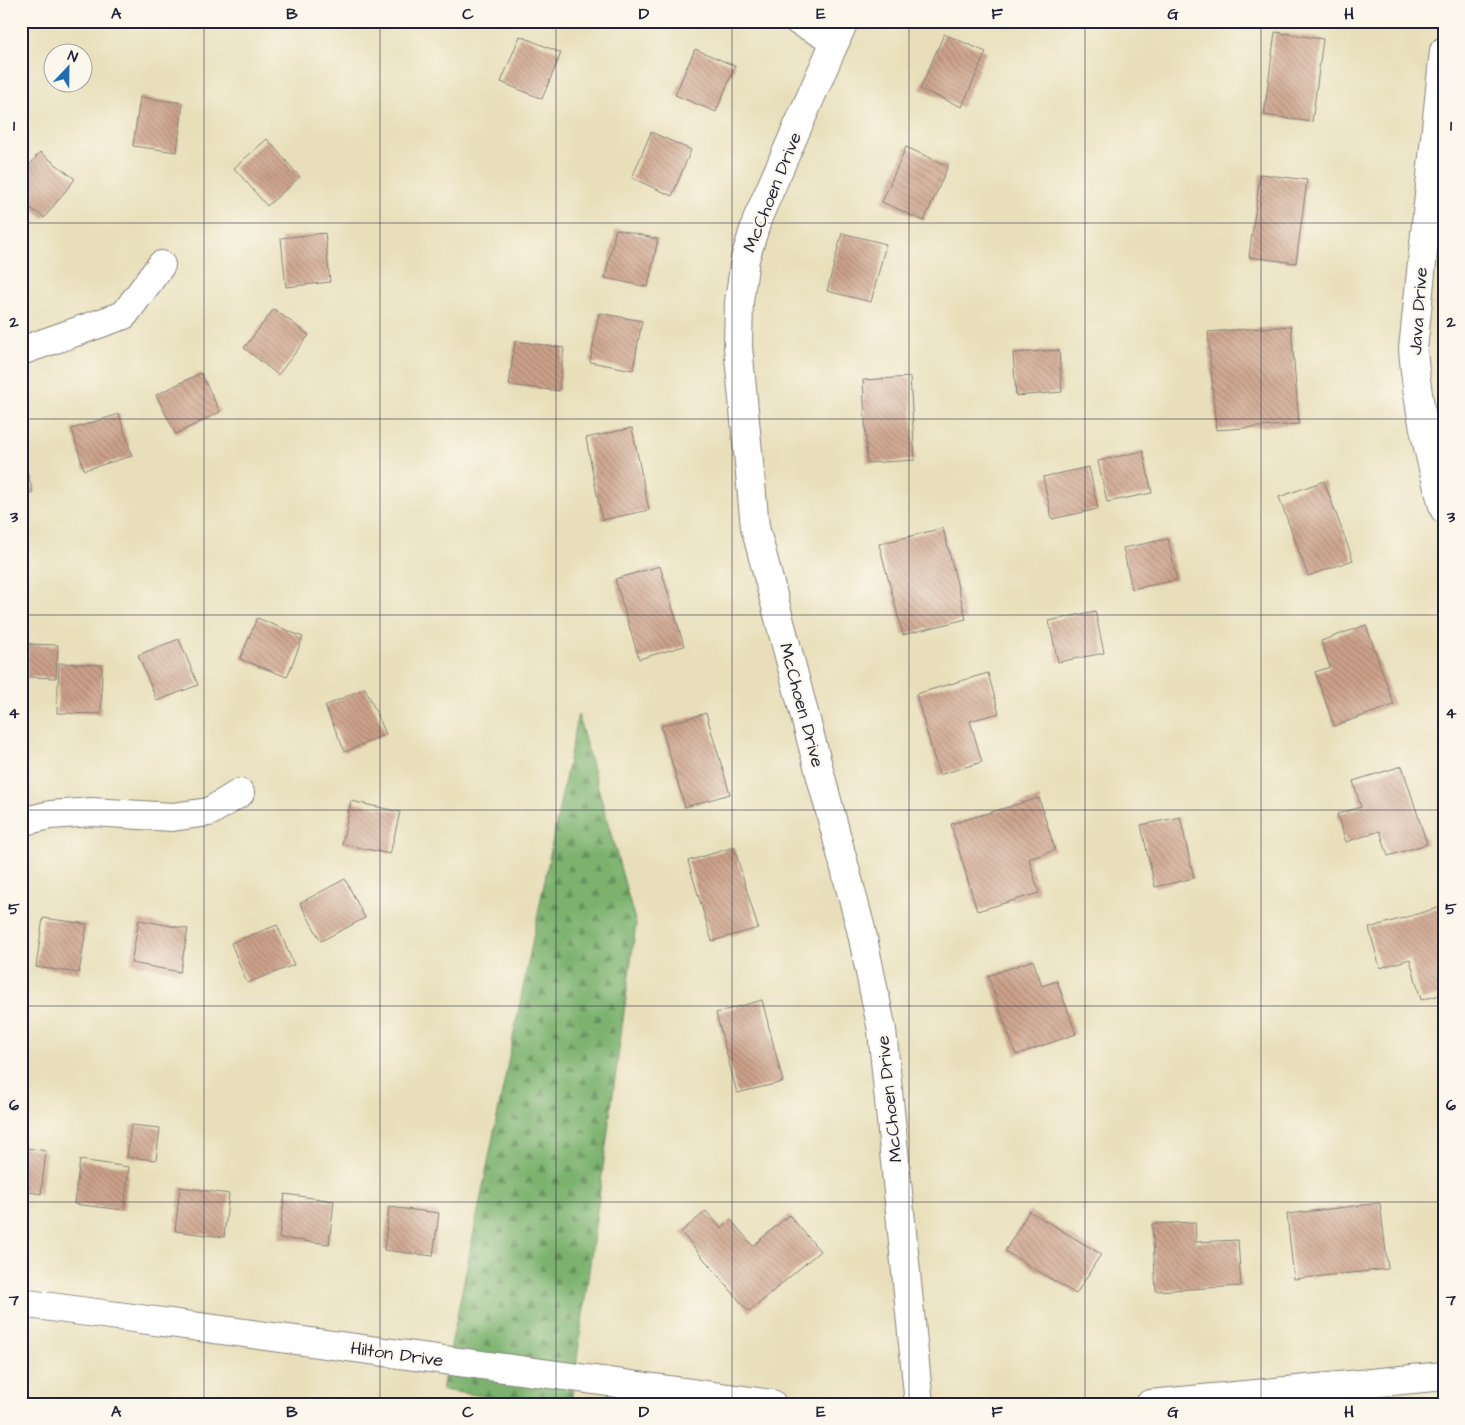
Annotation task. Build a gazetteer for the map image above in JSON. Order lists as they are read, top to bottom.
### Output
{
  "streets": {
    "street": ["McChoen Drive", "Java Drive", "Hilton Drive"]
  },
  "north": "top",
  "grid": {
    "columns": [
      "A",
      "B",
      "C",
      "D",
      "E",
      "F",
      "G",
      "H"
    ],
    "rows": [
      "1",
      "2",
      "3",
      "4",
      "5",
      "6",
      "7"
    ]
  }
}
